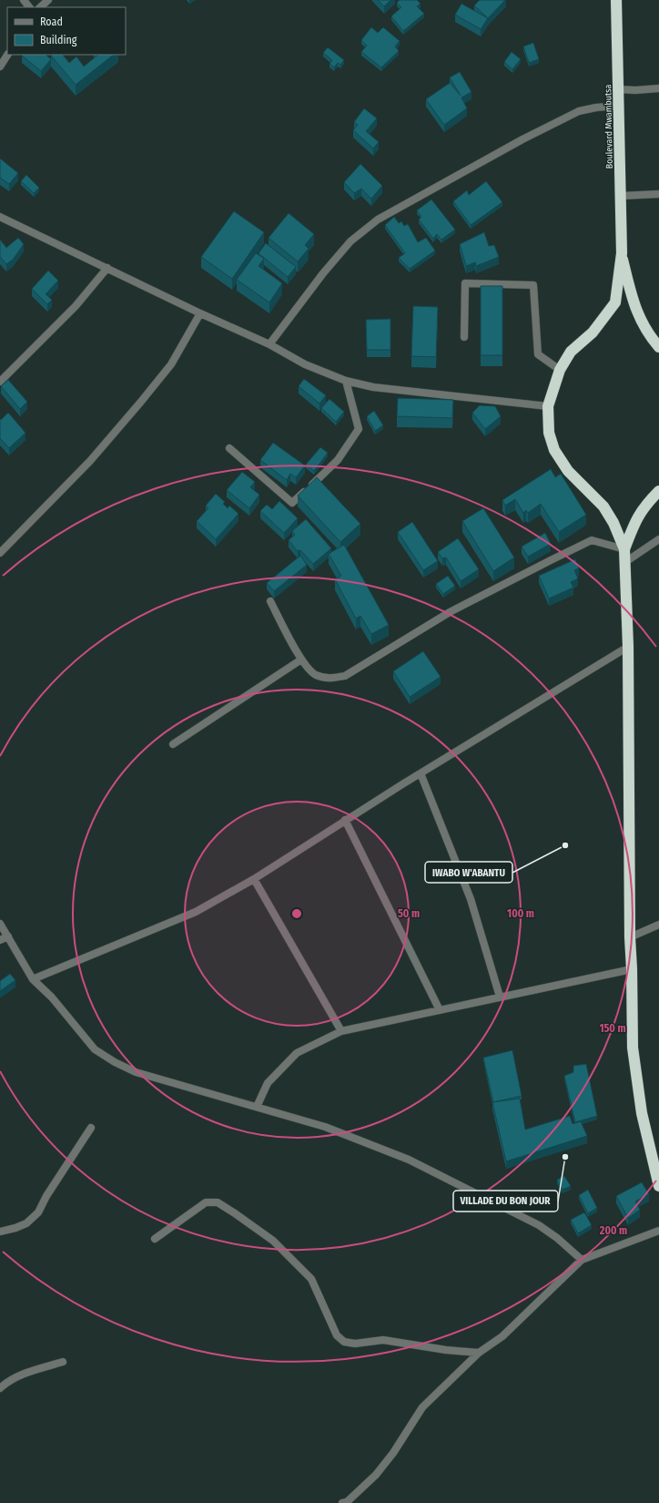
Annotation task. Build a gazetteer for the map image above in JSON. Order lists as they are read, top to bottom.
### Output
{
  "streets": {
    "highway": ["Boulevard Mwambutsa"]
  },
  "places": ["IWABO W'ABANTU", "VILLADE DU BON JOUR"],
  "legend": ["Road", "Building"],
  "rings": [
    "50 m",
    "100 m",
    "150 m",
    "200 m"
  ]
}
